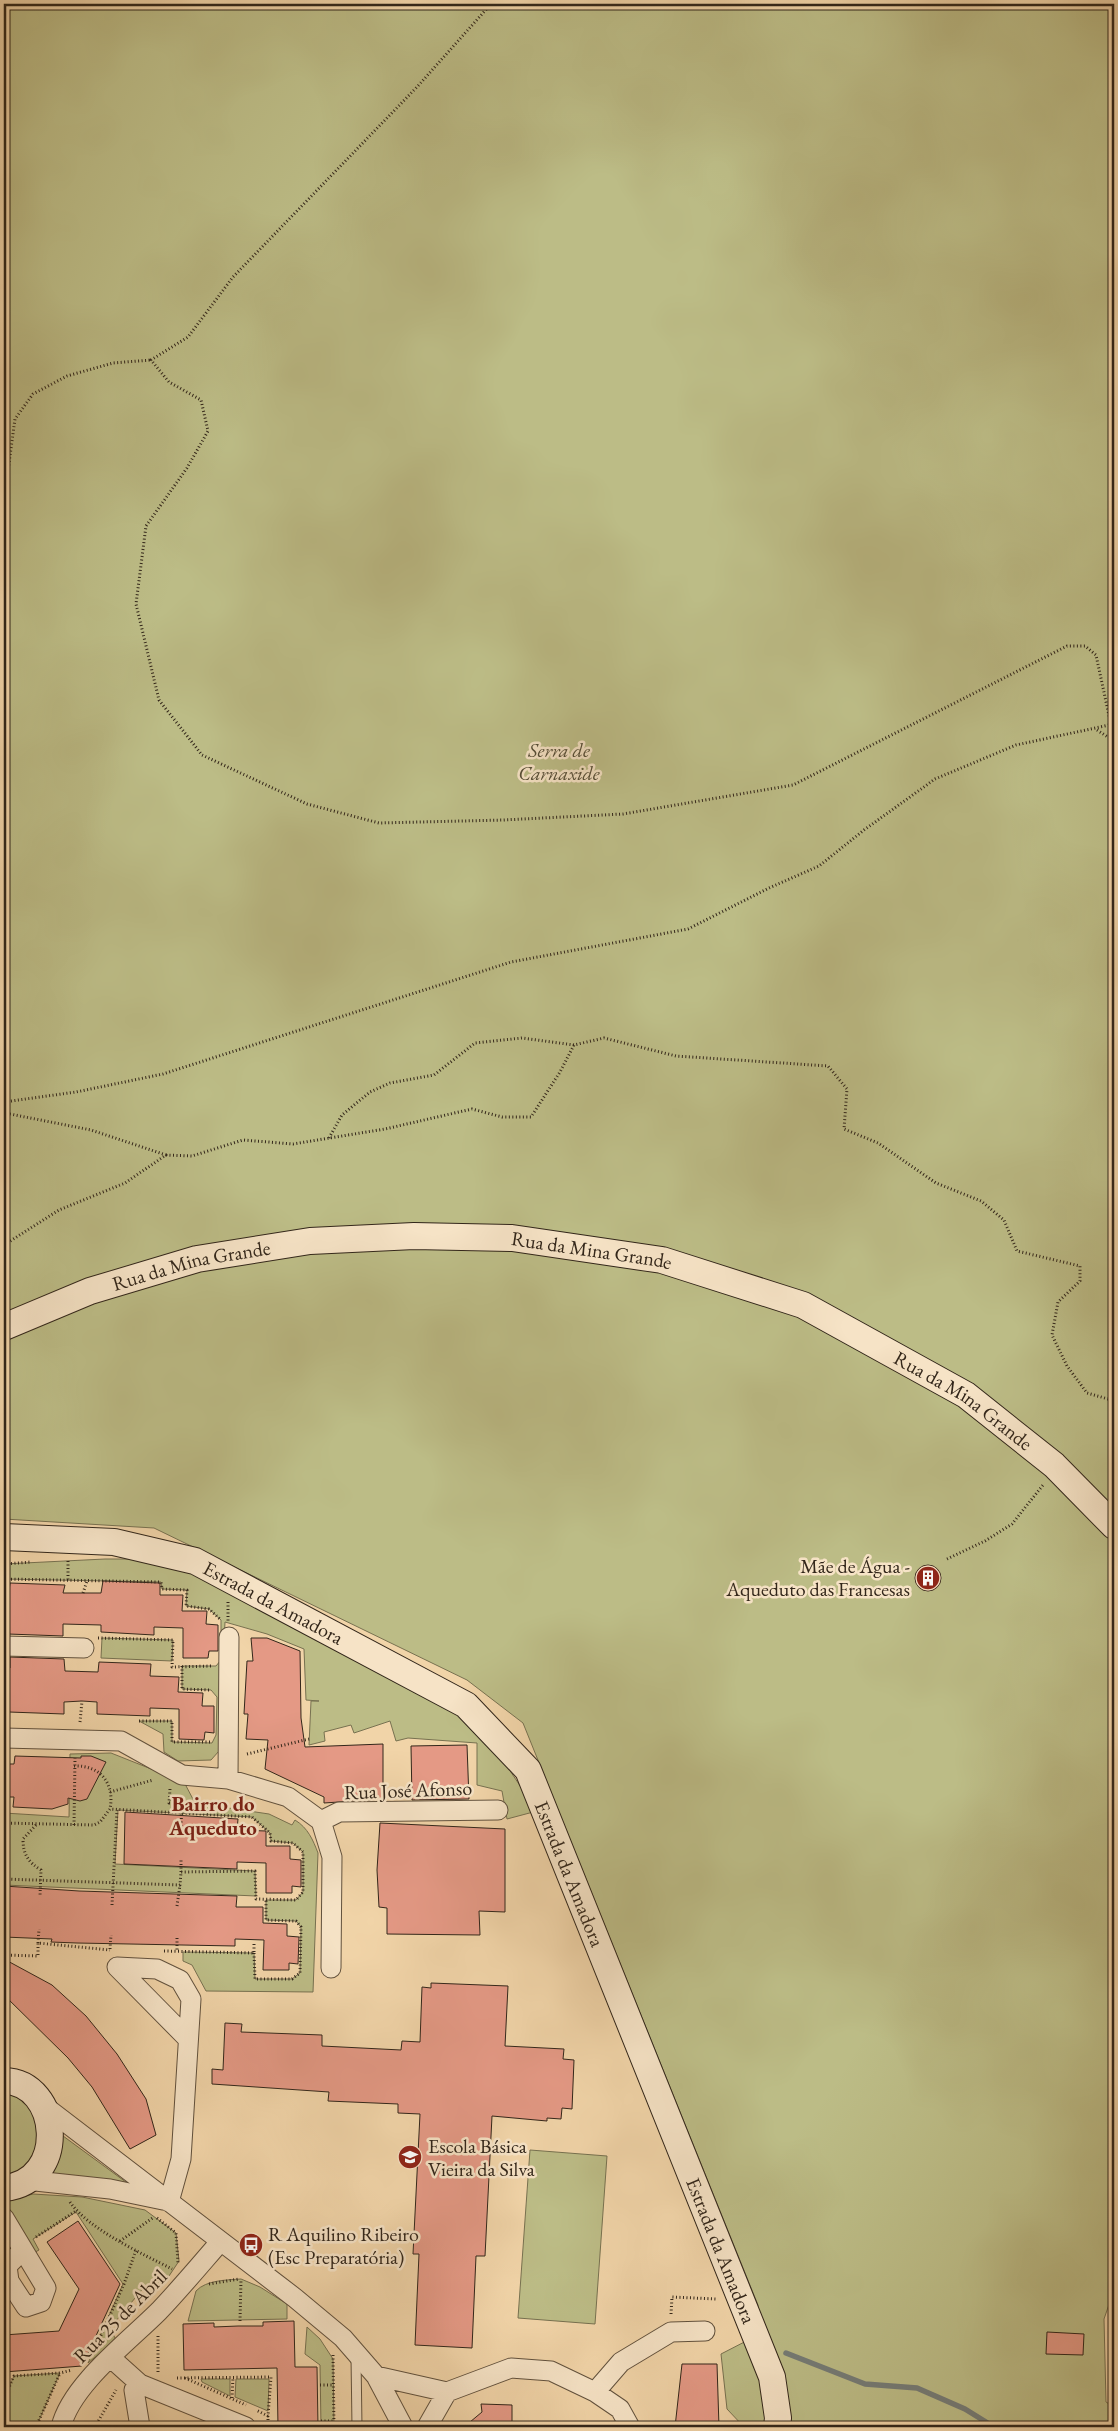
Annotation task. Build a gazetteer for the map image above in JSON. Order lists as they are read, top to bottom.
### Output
{
  "streets": {
    "street": [
      "Rua da Mina Grande",
      "Estrada da Amadora",
      "Rua José Afonso",
      "Rua 25 de Abril"
    ]
  },
  "districts": ["Bairro do Aqueduto"],
  "parks": ["Serra de Carnaxide"],
  "places": {
    "building": ["Mãe de Água - Aqueduto das Francesas"],
    "school or university": ["Escola Básica Vieira da Silva"],
    "bus stop": ["R Aquilino Ribeiro (Esc Preparatória)"]
  }
}
